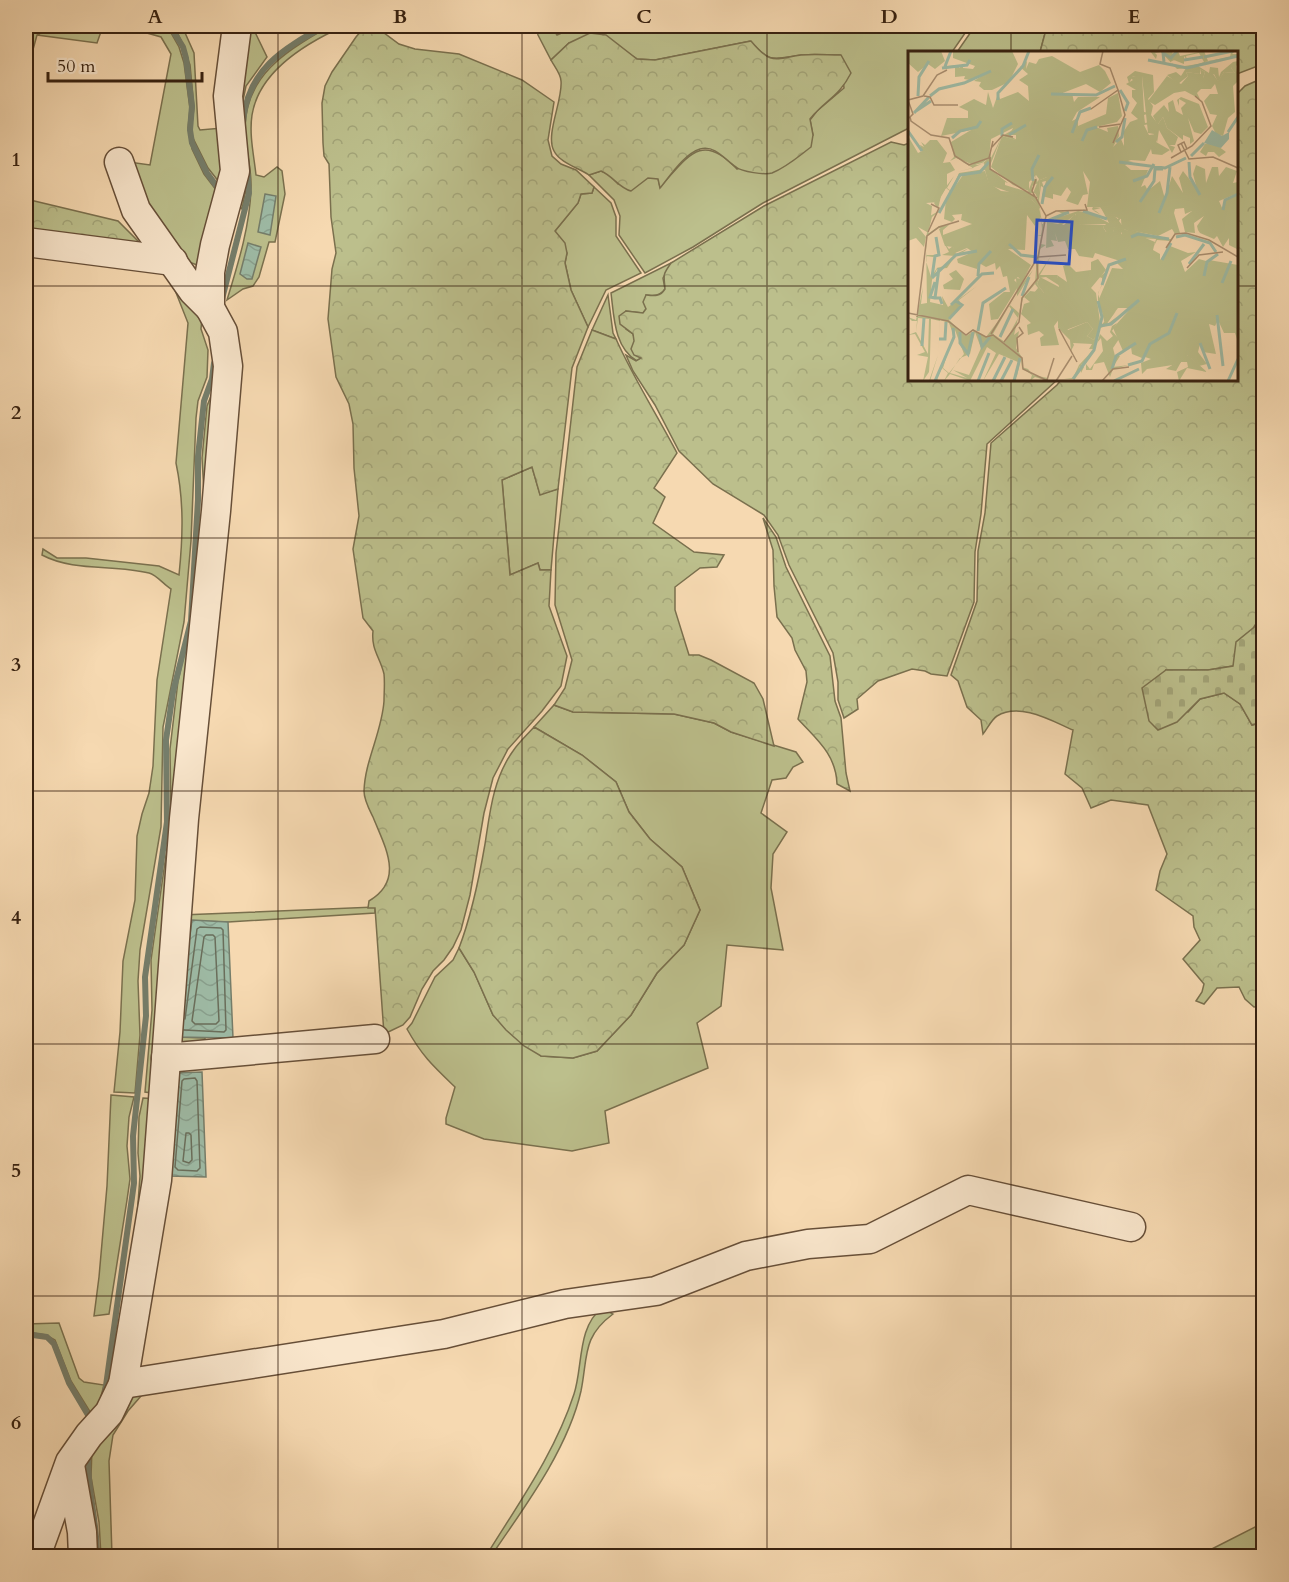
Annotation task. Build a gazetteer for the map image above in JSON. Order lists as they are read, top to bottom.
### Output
{
  "scale_bar": "50 m",
  "grid": {
    "columns": [
      "A",
      "B",
      "C",
      "D",
      "E"
    ],
    "rows": [
      "1",
      "2",
      "3",
      "4",
      "5",
      "6"
    ]
  }
}
